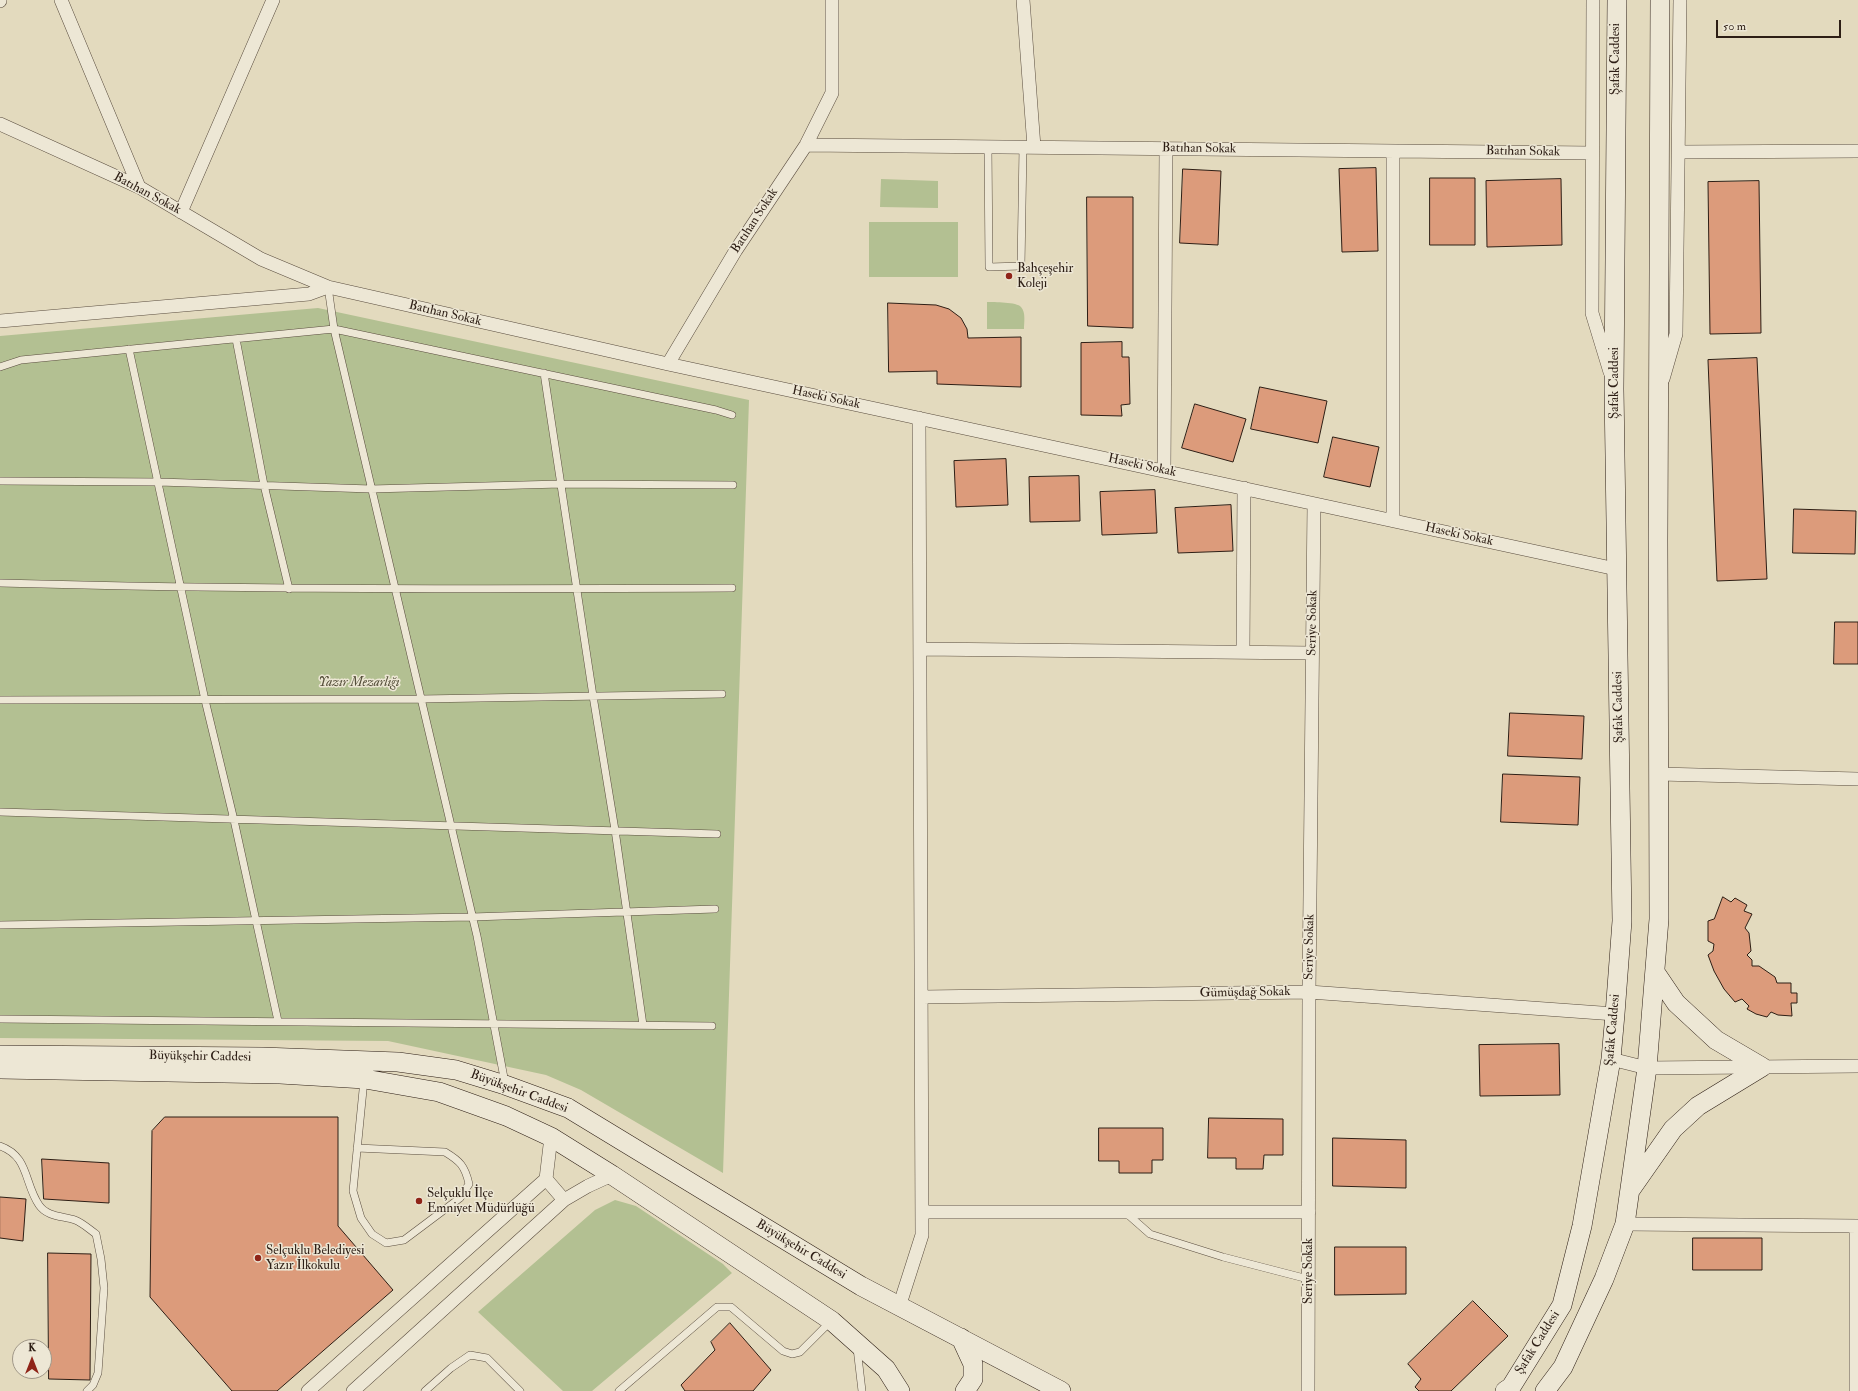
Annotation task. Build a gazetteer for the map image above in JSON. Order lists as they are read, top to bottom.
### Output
{
  "streets": {
    "main road": ["Şafak Caddesi", "Büyükşehir Caddesi"],
    "street": [
      "Batıhan Sokak",
      "Haseki Sokak",
      "Seriye Sokak",
      "Gümüşdağ Sokak"
    ]
  },
  "crossings": [
    ["Şafak Caddesi", "Haseki Sokak"],
    ["Şafak Caddesi", "Gümüşdağ Sokak"],
    ["Batıhan Sokak", "Haseki Sokak"],
    ["Haseki Sokak", "Seriye Sokak"],
    ["Seriye Sokak", "Gümüşdağ Sokak"]
  ],
  "parks": ["Yazır Mezarlığı"],
  "places": ["Bahçeşehir Koleji", "Selçuklu İlçe Emniyet Müdürlüğü", "Selçuklu Belediyesi Yazır İlkokulu"],
  "scale_bar": "50 m",
  "north": "top"
}
